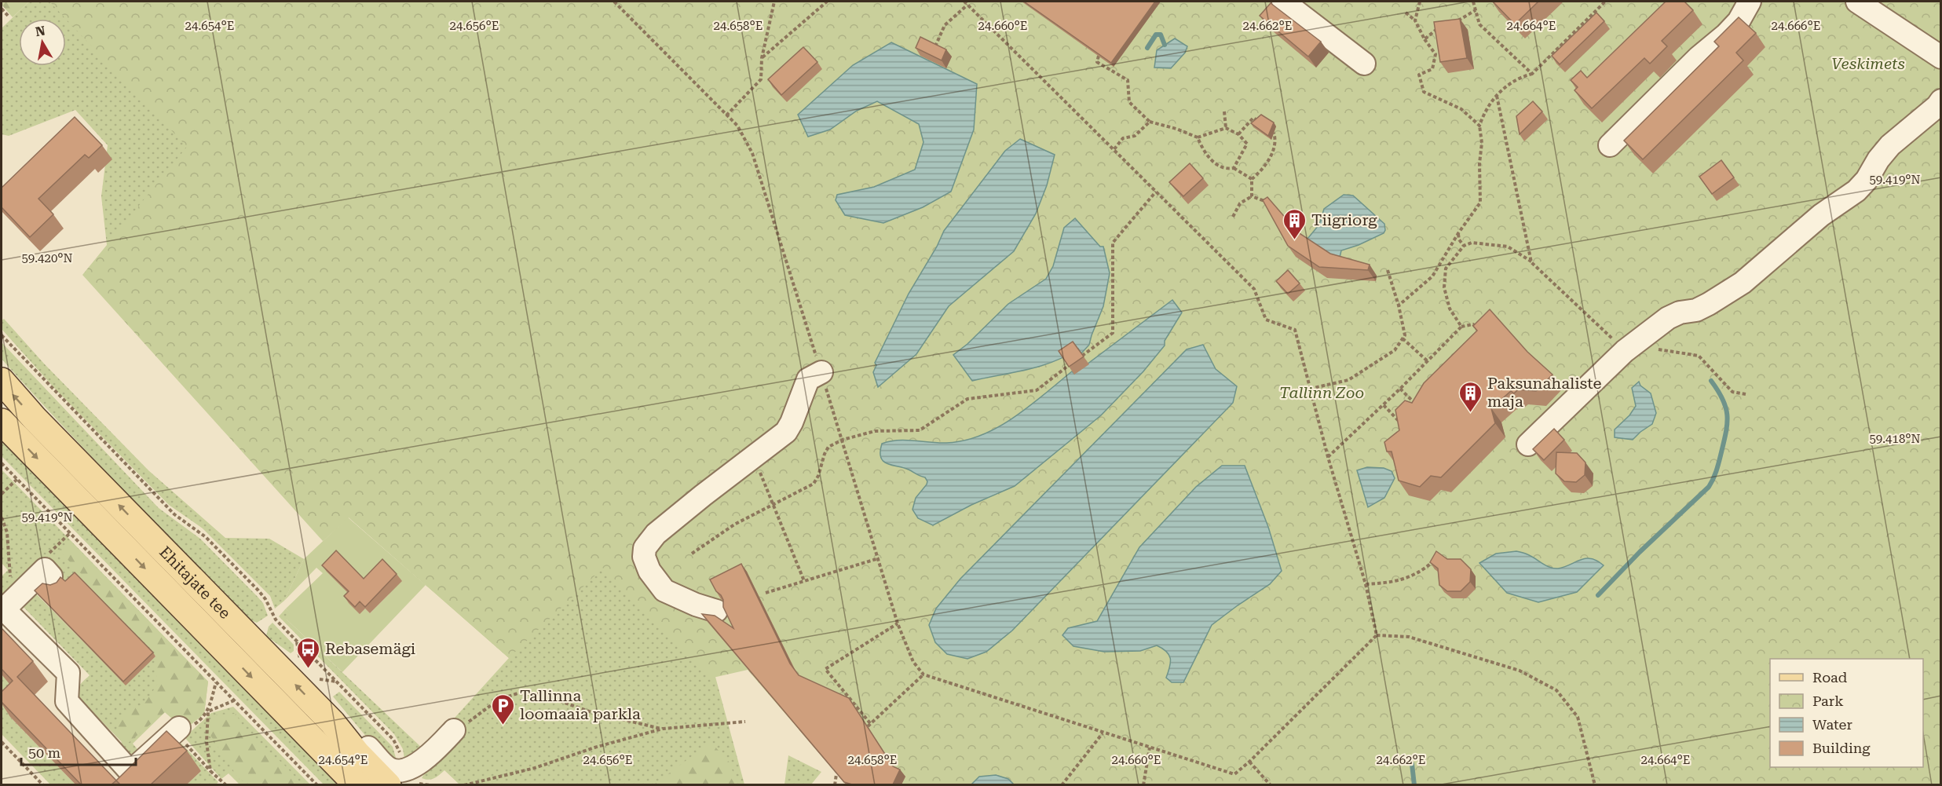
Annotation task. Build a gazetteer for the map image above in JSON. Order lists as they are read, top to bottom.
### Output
{
  "streets": {
    "main road": ["Ehitajate tee"]
  },
  "parks": ["Veskimets", "Tallinn Zoo"],
  "places": {
    "building": ["Tiigriorg", "Paksunahaliste maja"],
    "bus stop": ["Rebasemägi"],
    "parking": ["Tallinna loomaaia parkla"]
  },
  "legend": [
    "Road",
    "Park",
    "Water",
    "Building"
  ],
  "scale_bar": "50 m",
  "north": "top",
  "coordinates": [
    "24.654°E",
    "24.656°E",
    "24.658°E",
    "24.660°E",
    "24.662°E",
    "24.664°E",
    "24.666°E",
    "59.419°N",
    "59.420°N",
    "59.418°N"
  ]
}
